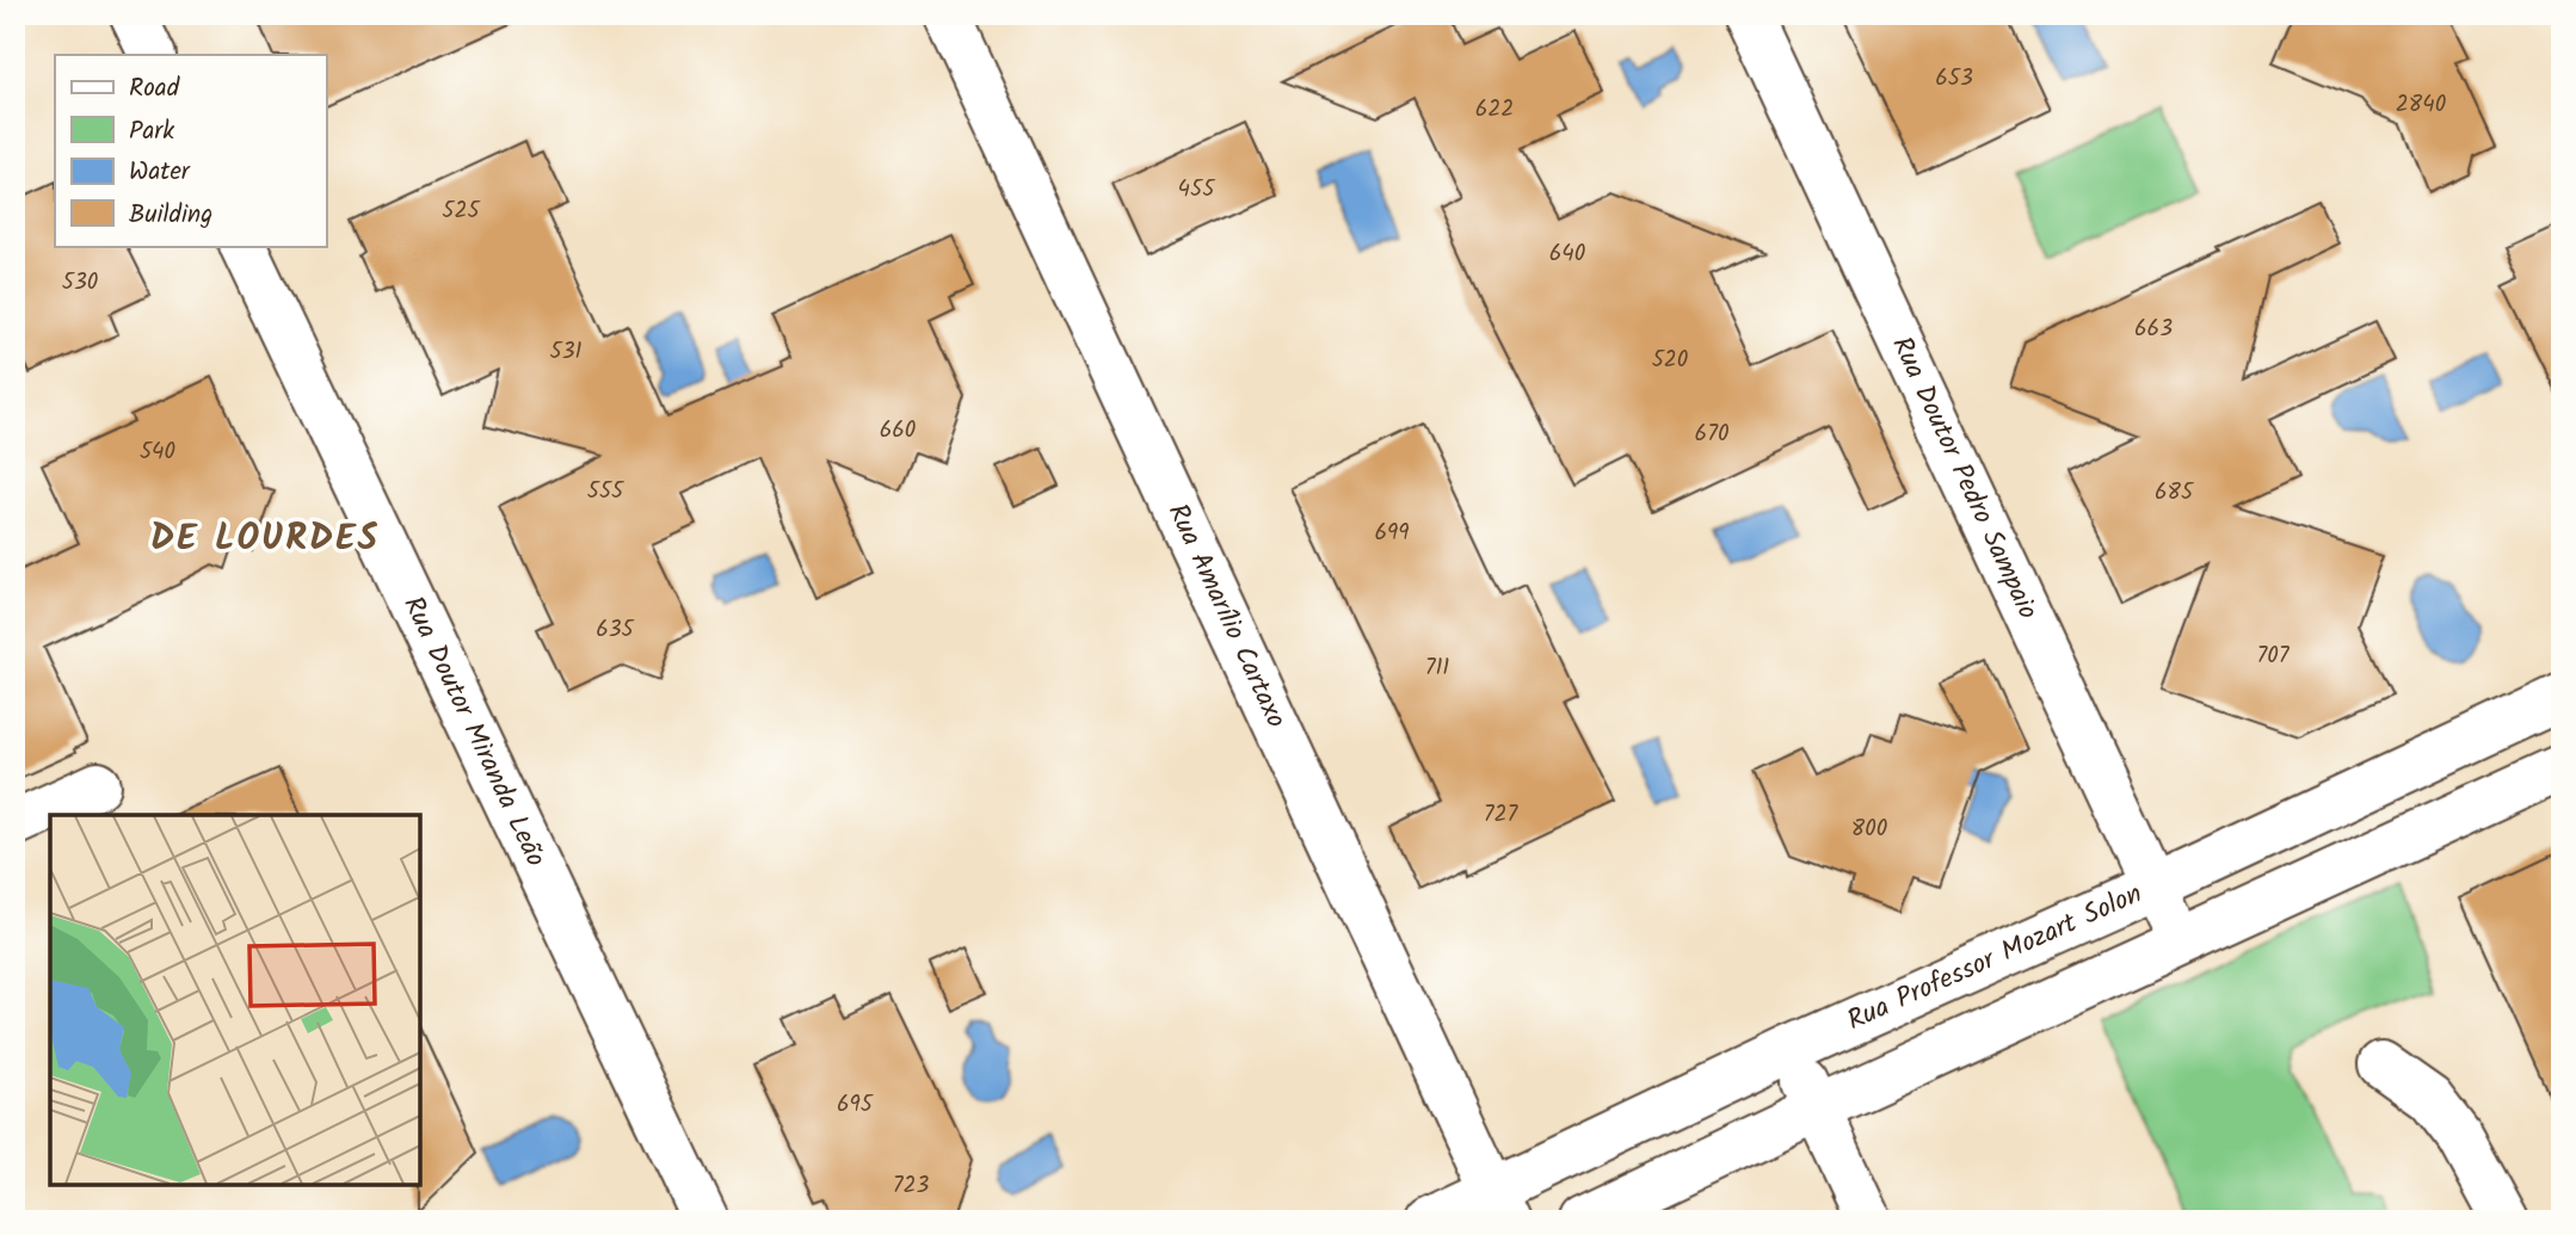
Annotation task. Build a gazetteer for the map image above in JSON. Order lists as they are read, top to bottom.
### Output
{
  "streets": {
    "street": [
      "Rua Doutor Pedro Sampaio",
      "Rua Amarílio Cartaxo",
      "Rua Doutor Miranda Leão",
      "Rua Professor Mozart Solon"
    ]
  },
  "crossings": [
    ["Rua Doutor Pedro Sampaio", "Rua Professor Mozart Solon"],
    ["Rua Amarílio Cartaxo", "Rua Professor Mozart Solon"]
  ],
  "districts": ["DE LOURDES"],
  "house_numbers": [
    "653",
    "2840",
    "622",
    "455",
    "525",
    "640",
    "530",
    "663",
    "531",
    "520",
    "660",
    "670",
    "540",
    "555",
    "685",
    "699",
    "635",
    "707",
    "711",
    "727",
    "800",
    "695",
    "723"
  ],
  "legend": [
    "Road",
    "Park",
    "Water",
    "Building"
  ]
}
